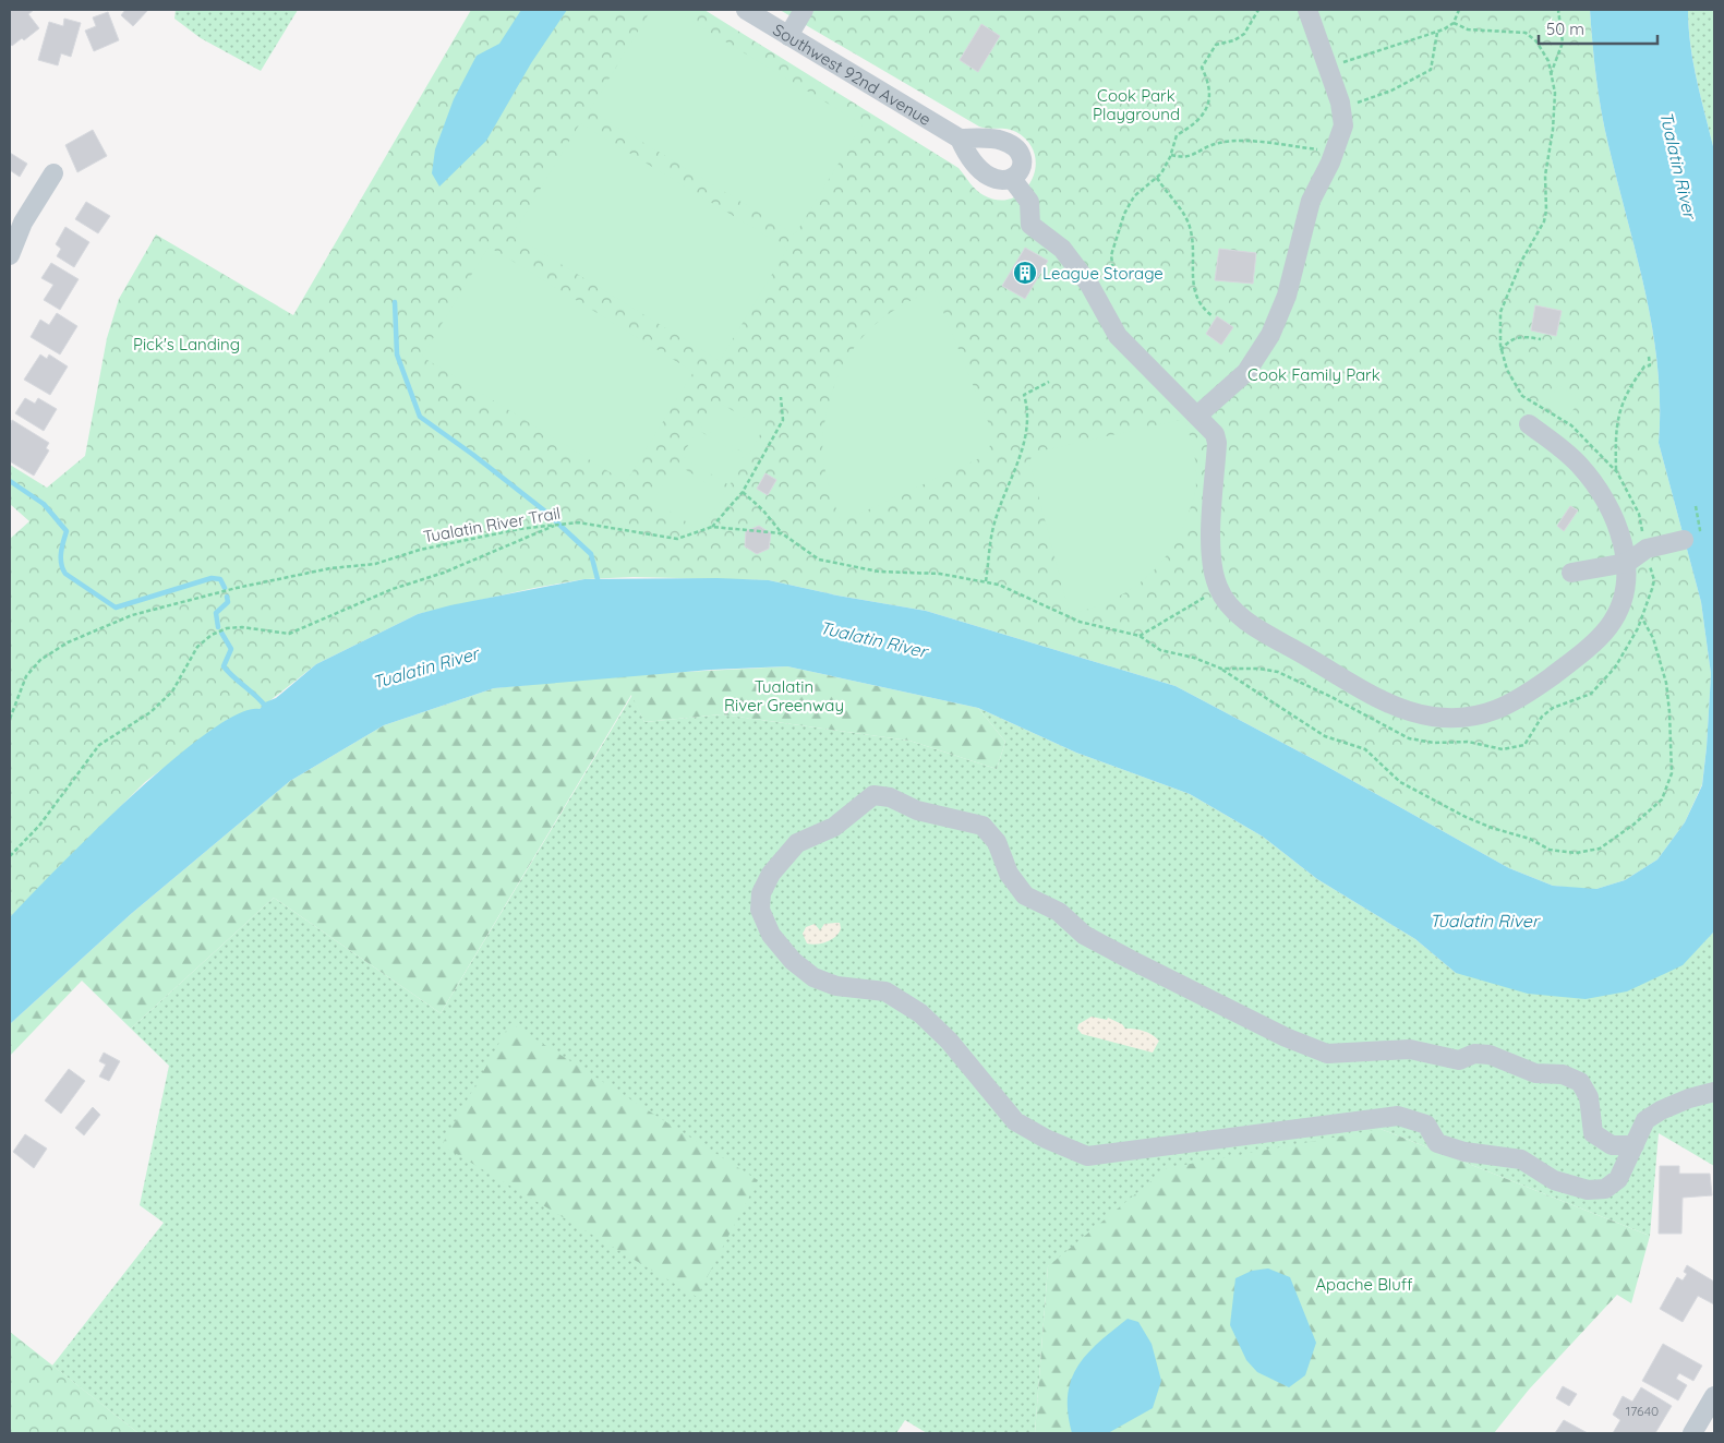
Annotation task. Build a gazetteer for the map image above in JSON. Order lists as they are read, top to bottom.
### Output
{
  "streets": {
    "street": ["Southwest 92nd Avenue"],
    "path": ["Tualatin River Trail"]
  },
  "water": ["Tualatin River"],
  "parks": [
    "Cook Park Playground",
    "Pick's Landing",
    "Cook Family Park",
    "Tualatin River Greenway",
    "Apache Bluff"
  ],
  "places": {
    "building": ["League Storage"]
  },
  "house_numbers": ["17640"],
  "scale_bar": "50 m"
}
